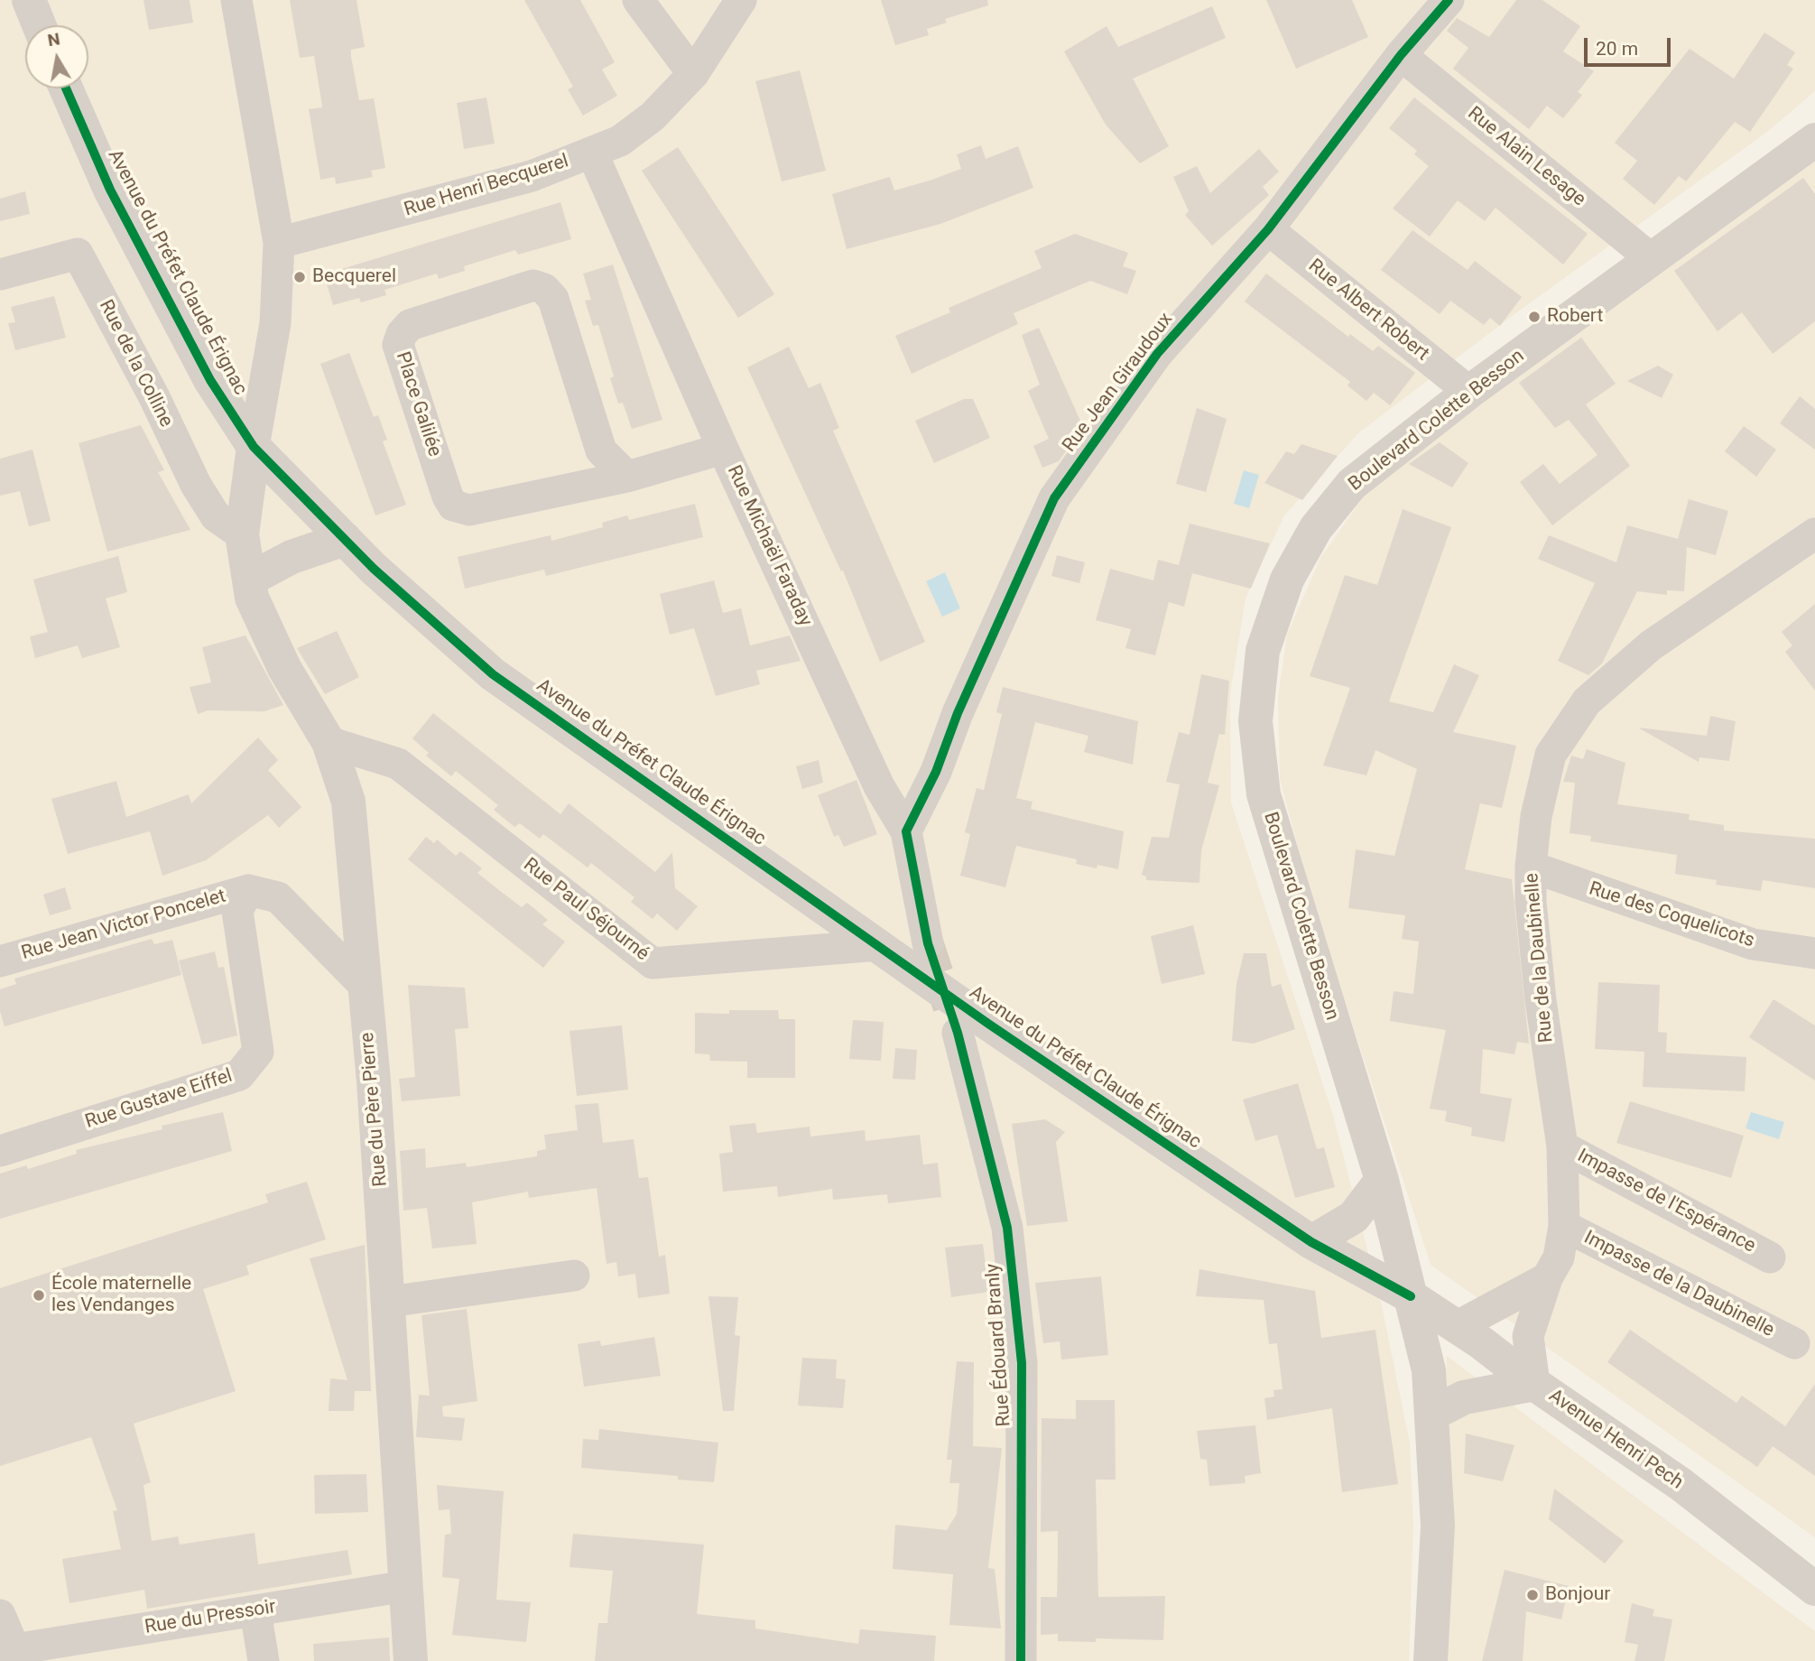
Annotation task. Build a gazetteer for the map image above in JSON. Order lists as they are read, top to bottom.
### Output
{
  "streets": {
    "street": [
      "Rue Alain Lesage",
      "Rue Henri Becquerel",
      "Avenue du Préfet Claude Érignac",
      "Rue Albert Robert",
      "Rue de la Colline",
      "Rue Jean Giraudoux",
      "Place Galilée",
      "Boulevard Colette Besson",
      "Rue Michaël Faraday",
      "Rue Paul Séjourné",
      "Rue des Coquelicots",
      "Rue Jean Victor Poncelet",
      "Rue de la Daubinelle",
      "Rue Gustave Eiffel",
      "Rue du Père Pierre",
      "Impasse de l'Espérance",
      "Impasse de la Daubinelle",
      "Rue Édouard Branly",
      "Avenue Henri Pech",
      "Rue du Pressoir"
    ]
  },
  "crossings": [
    ["Rue Alain Lesage", "Rue Jean Giraudoux"],
    ["Rue Alain Lesage", "Boulevard Colette Besson"],
    ["Rue Henri Becquerel", "Rue Michaël Faraday"],
    ["Avenue du Préfet Claude Érignac", "Boulevard Colette Besson"],
    ["Avenue du Préfet Claude Érignac", "Rue Paul Séjourné"],
    ["Avenue du Préfet Claude Érignac", "Rue du Père Pierre"],
    ["Avenue du Préfet Claude Érignac", "Avenue Henri Pech"],
    ["Rue Albert Robert", "Rue Jean Giraudoux"],
    ["Rue Albert Robert", "Boulevard Colette Besson"],
    ["Rue de la Colline", "Rue du Père Pierre"],
    ["Rue Jean Giraudoux", "Rue Michaël Faraday"],
    ["Place Galilée", "Rue Michaël Faraday"],
    ["Boulevard Colette Besson", "Avenue Henri Pech"],
    ["Rue Paul Séjourné", "Rue du Père Pierre"],
    ["Rue des Coquelicots", "Rue de la Daubinelle"],
    ["Rue Jean Victor Poncelet", "Rue Gustave Eiffel"],
    ["Rue de la Daubinelle", "Impasse de l'Espérance"],
    ["Rue de la Daubinelle", "Impasse de la Daubinelle"],
    ["Rue de la Daubinelle", "Avenue Henri Pech"],
    ["Rue du Père Pierre", "Rue du Pressoir"]
  ],
  "places": [
    "Becquerel",
    "Robert",
    "École maternelle les Vendanges",
    "Bonjour"
  ],
  "scale_bar": "20 m",
  "north": "top"
}
